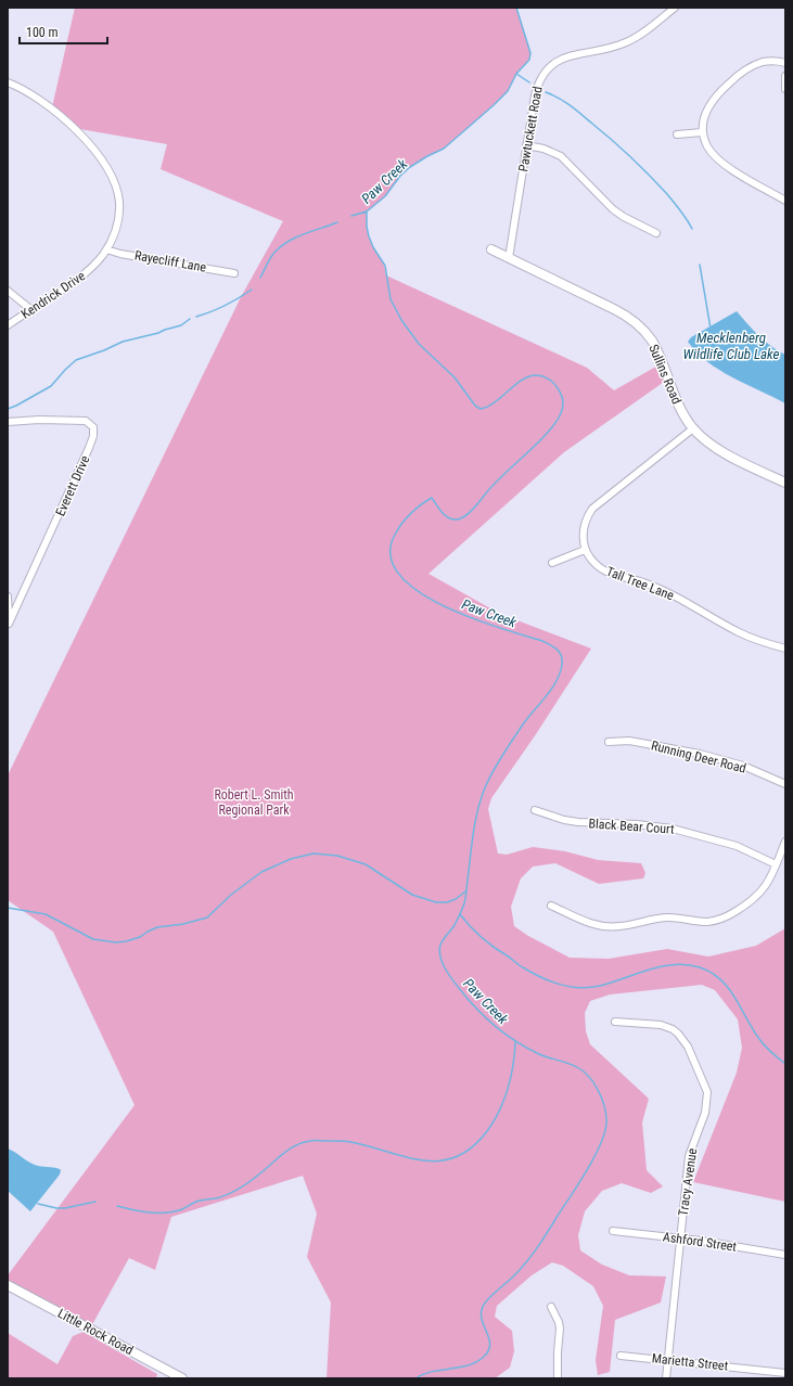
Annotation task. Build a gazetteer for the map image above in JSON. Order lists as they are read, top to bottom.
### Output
{
  "streets": {
    "street": [
      "Pawtuckett Road",
      "Rayecliff Lane",
      "Kendrick Drive",
      "Sullins Road",
      "Everett Drive",
      "Tall Tree Lane",
      "Running Deer Road",
      "Black Bear Court",
      "Tracy Avenue",
      "Ashford Street",
      "Little Rock Road",
      "Marietta Street"
    ]
  },
  "crossings": [
    ["Pawtuckett Road", "Sullins Road"],
    ["Rayecliff Lane", "Kendrick Drive"],
    ["Tracy Avenue", "Ashford Street"],
    ["Tracy Avenue", "Marietta Street"]
  ],
  "water": ["Paw Creek", "Mecklenberg Wildlife Club Lake"],
  "parks": ["Robert L. Smith Regional Park"],
  "scale_bar": "100 m"
}
